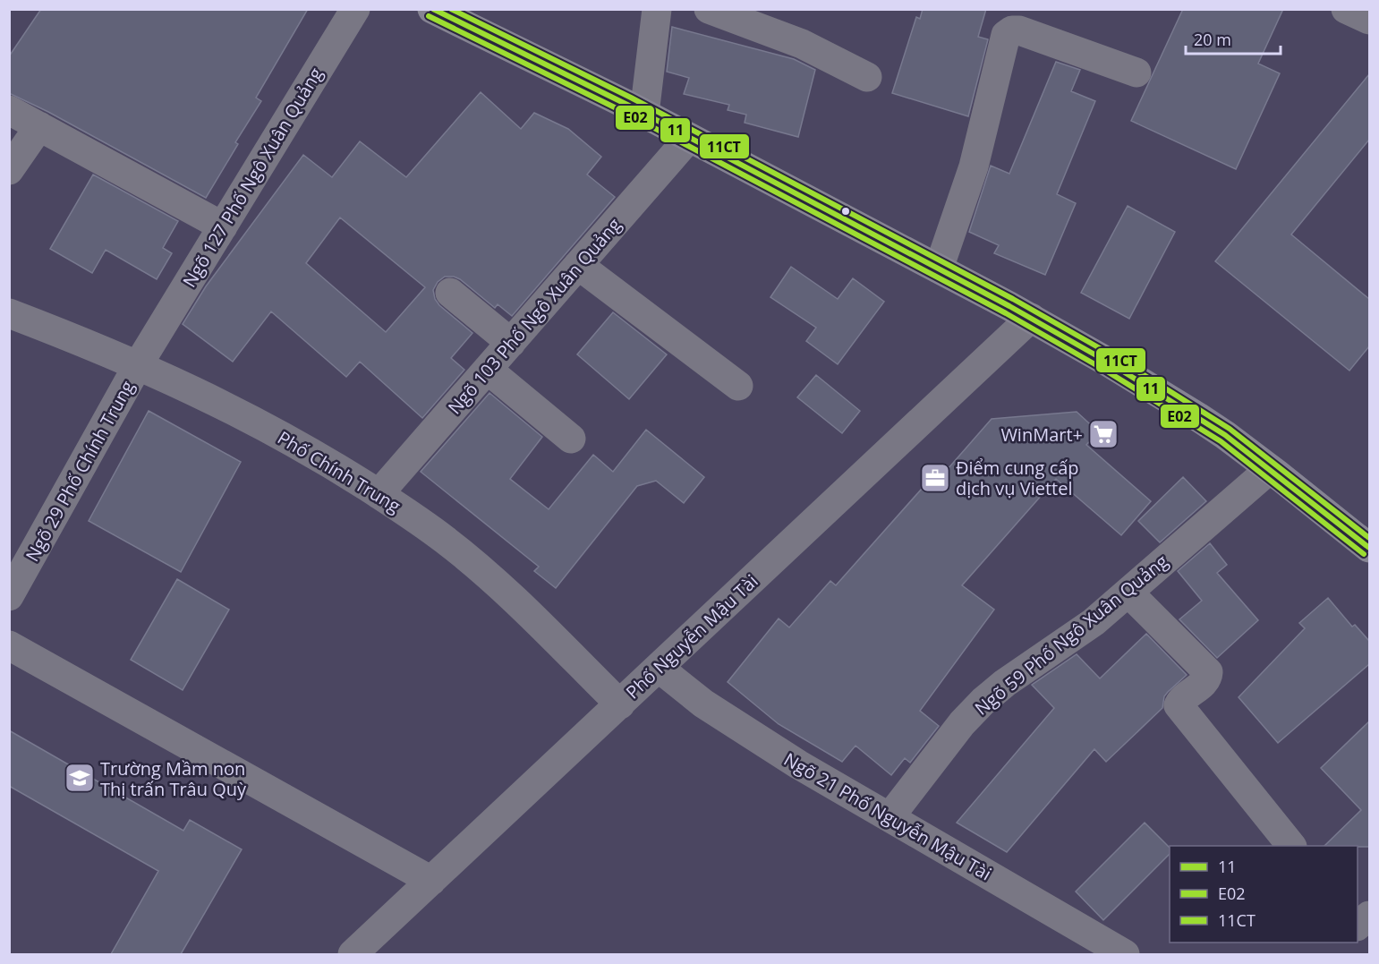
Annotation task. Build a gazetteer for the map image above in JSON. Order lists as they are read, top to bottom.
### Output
{
  "streets": {
    "street": [
      "Ngõ 127 Phố Ngô Xuân Quảng",
      "Ngõ 103 Phố Ngô Xuân Quảng",
      "Ngõ 29 Phố Chính Trung",
      "Phố Chính Trung",
      "Ngõ 59 Phố Ngô Xuân Quảng",
      "Phố Nguyễn Mậu Tài",
      "Ngõ 21 Phố Nguyễn Mậu Tài"
    ]
  },
  "crossings": [
    ["Ngõ 127 Phố Ngô Xuân Quảng", "Ngõ 29 Phố Chính Trung"],
    ["Ngõ 127 Phố Ngô Xuân Quảng", "Phố Chính Trung"],
    ["Ngõ 103 Phố Ngô Xuân Quảng", "Phố Chính Trung"],
    ["Ngõ 29 Phố Chính Trung", "Phố Chính Trung"],
    ["Phố Chính Trung", "Phố Nguyễn Mậu Tài"],
    ["Ngõ 59 Phố Ngô Xuân Quảng", "Ngõ 21 Phố Nguyễn Mậu Tài"],
    ["Phố Nguyễn Mậu Tài", "Ngõ 21 Phố Nguyễn Mậu Tài"]
  ],
  "places": {
    "supermarket": ["WinMart+"],
    "office": ["Điểm cung cấp dịch vụ Viettel"],
    "school or university": ["Trường Mầm non Thị trấn Trâu Quỳ"]
  },
  "lines": ["transit line 11", "transit line 11CT", "transit line E02"],
  "legend": ["11", "E02", "11CT"],
  "scale_bar": "20 m"
}
